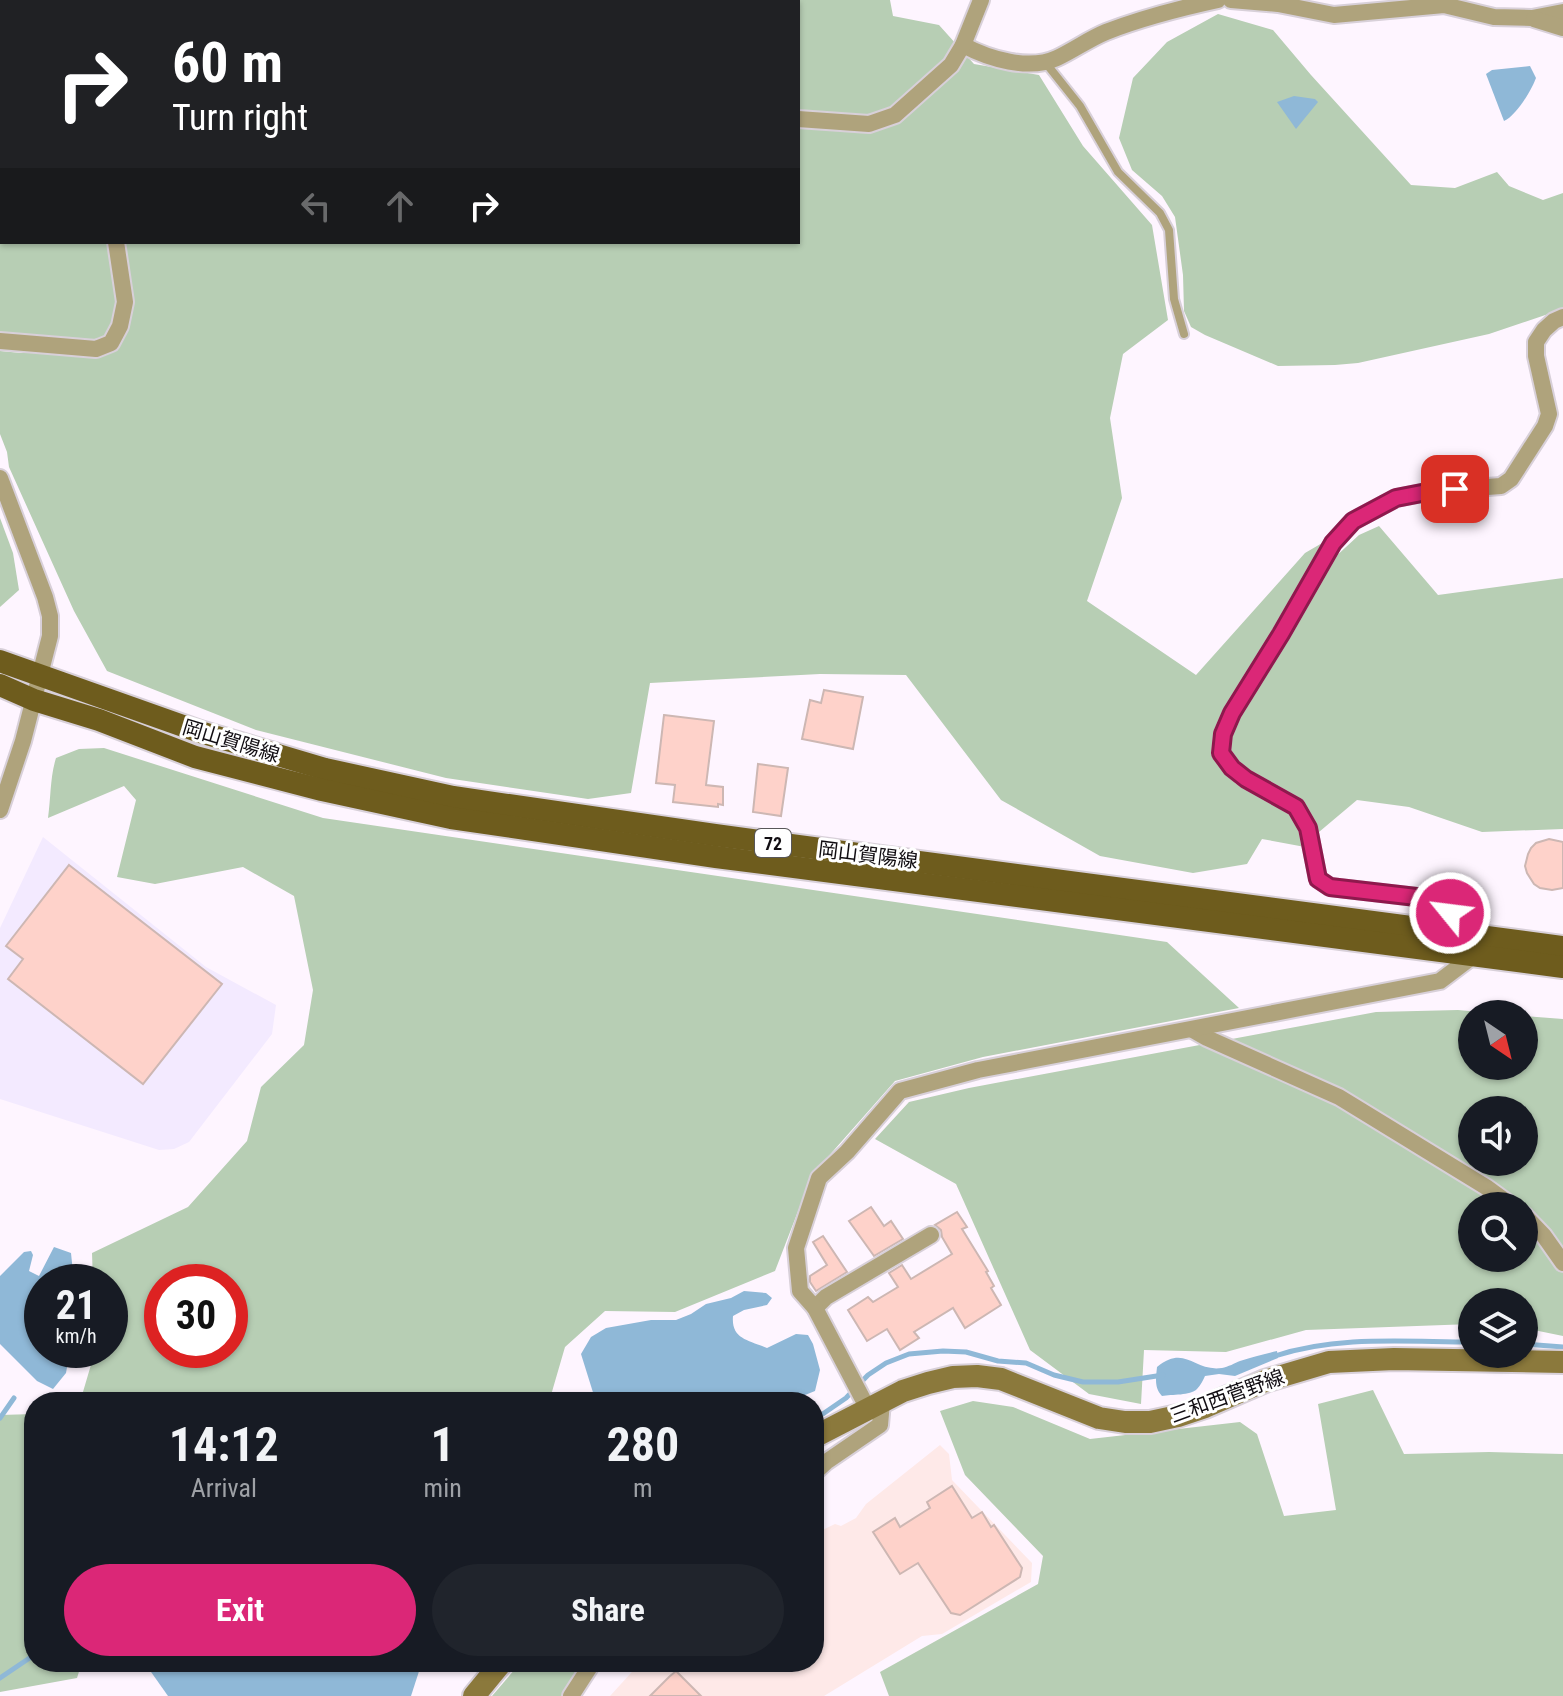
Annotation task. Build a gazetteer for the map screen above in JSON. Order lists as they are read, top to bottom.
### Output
{
  "streets": {
    "main road": ["岡山賀陽線", "72", "三和西菅野線"]
  },
  "north": "bottom right",
  "page": {
    "turn": ["60 m", "Turn right"],
    "speed": "21 km/h",
    "limit": "30",
    "eta": [
      "14:12",
      "Arrival",
      "1",
      "min",
      "280",
      "m"
    ],
    "buttons": ["Exit", "Share"]
  }
}
